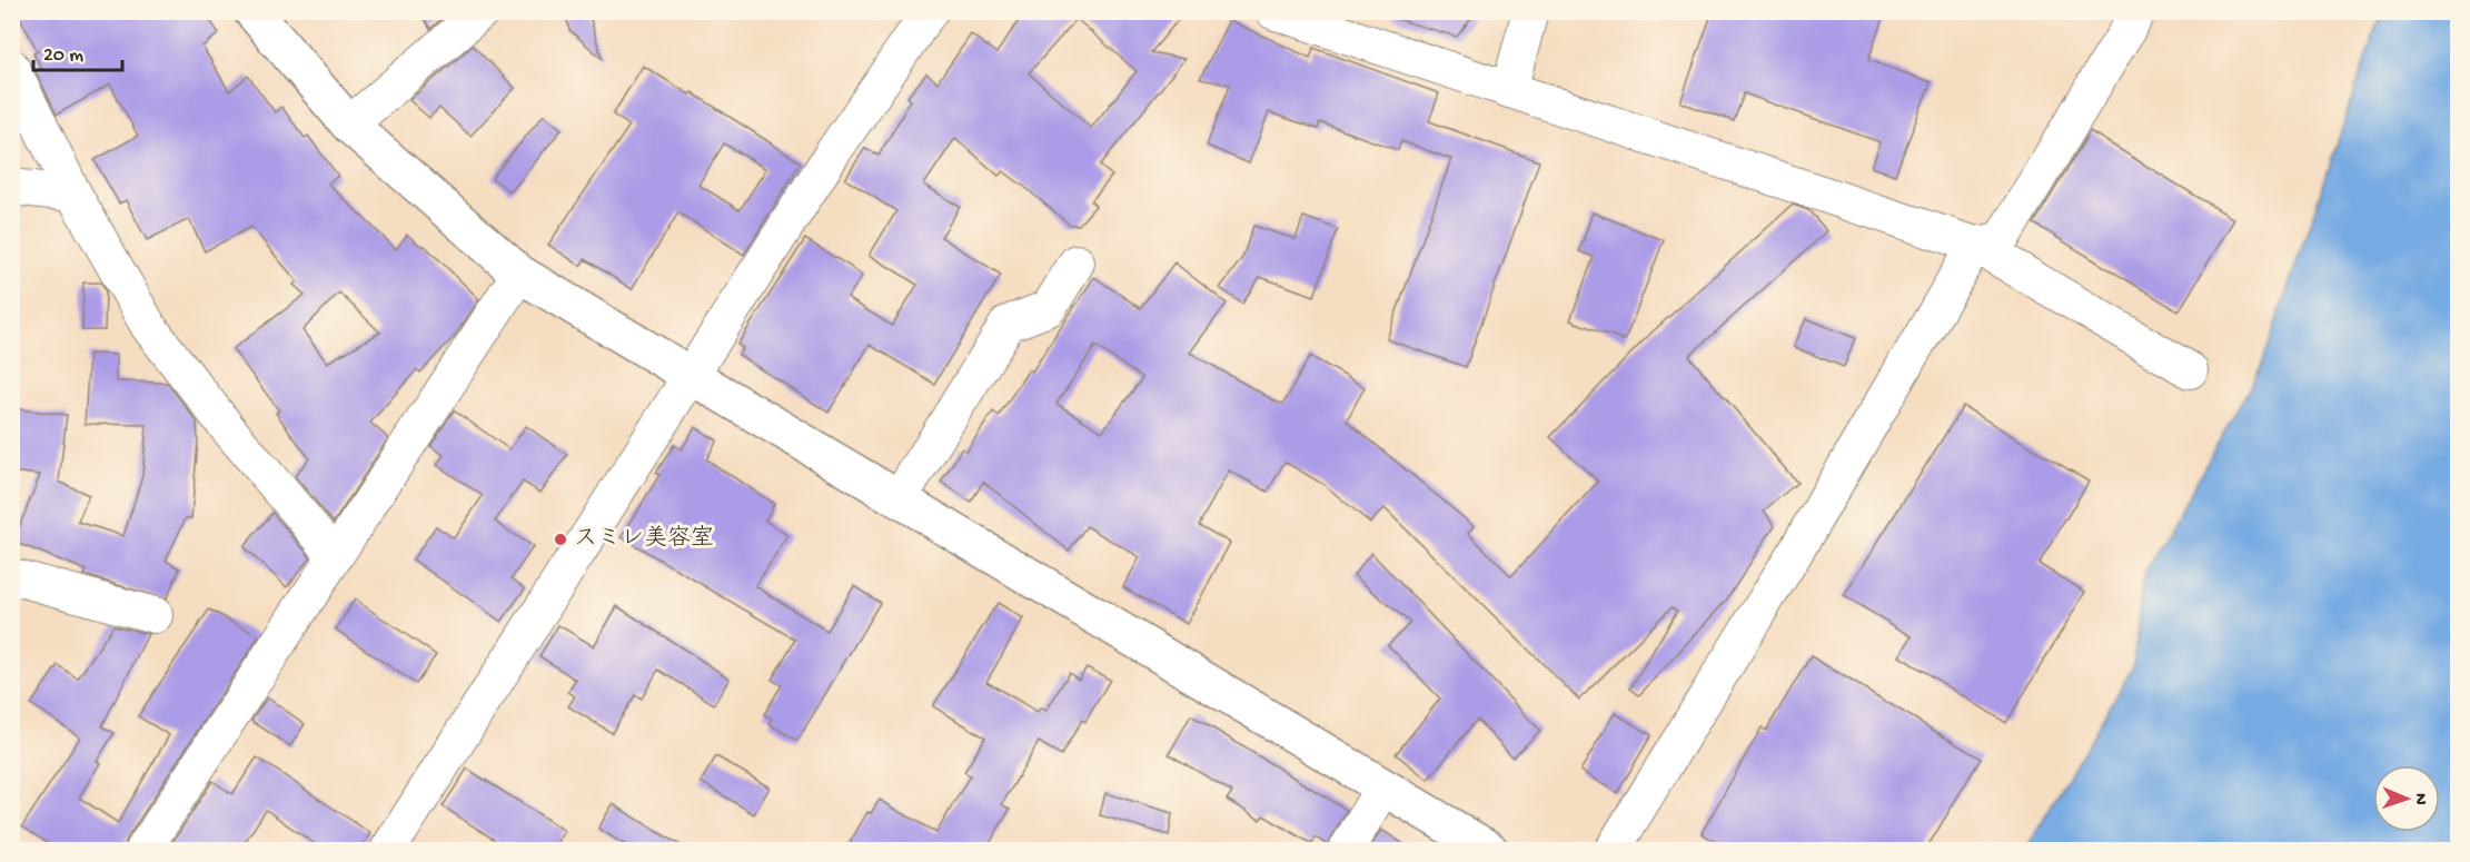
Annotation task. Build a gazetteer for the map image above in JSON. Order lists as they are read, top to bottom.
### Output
{
  "places": ["スミレ美容室"],
  "scale_bar": "20 m",
  "north": "right"
}
